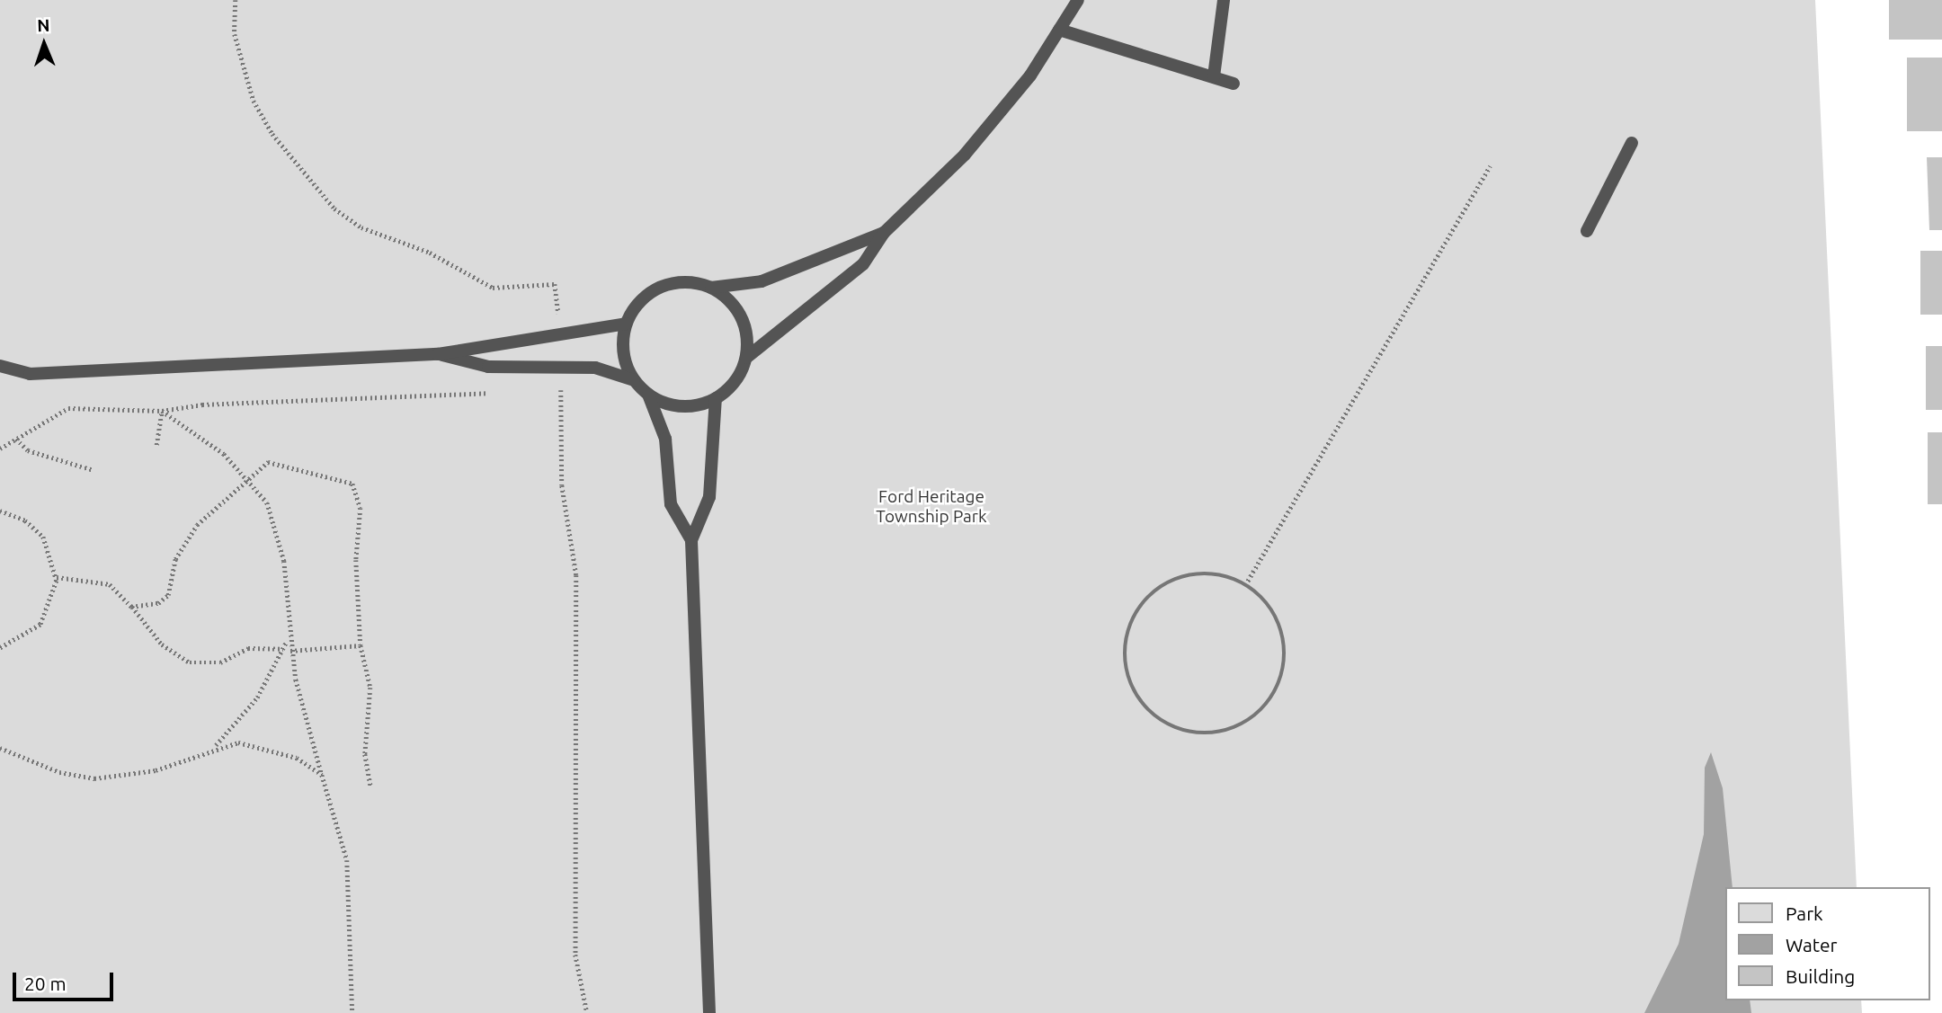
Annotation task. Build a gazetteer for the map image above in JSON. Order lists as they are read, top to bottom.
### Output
{
  "parks": ["Ford Heritage Township Park"],
  "legend": ["Park", "Water", "Building"],
  "scale_bar": "20 m",
  "north": "top"
}
